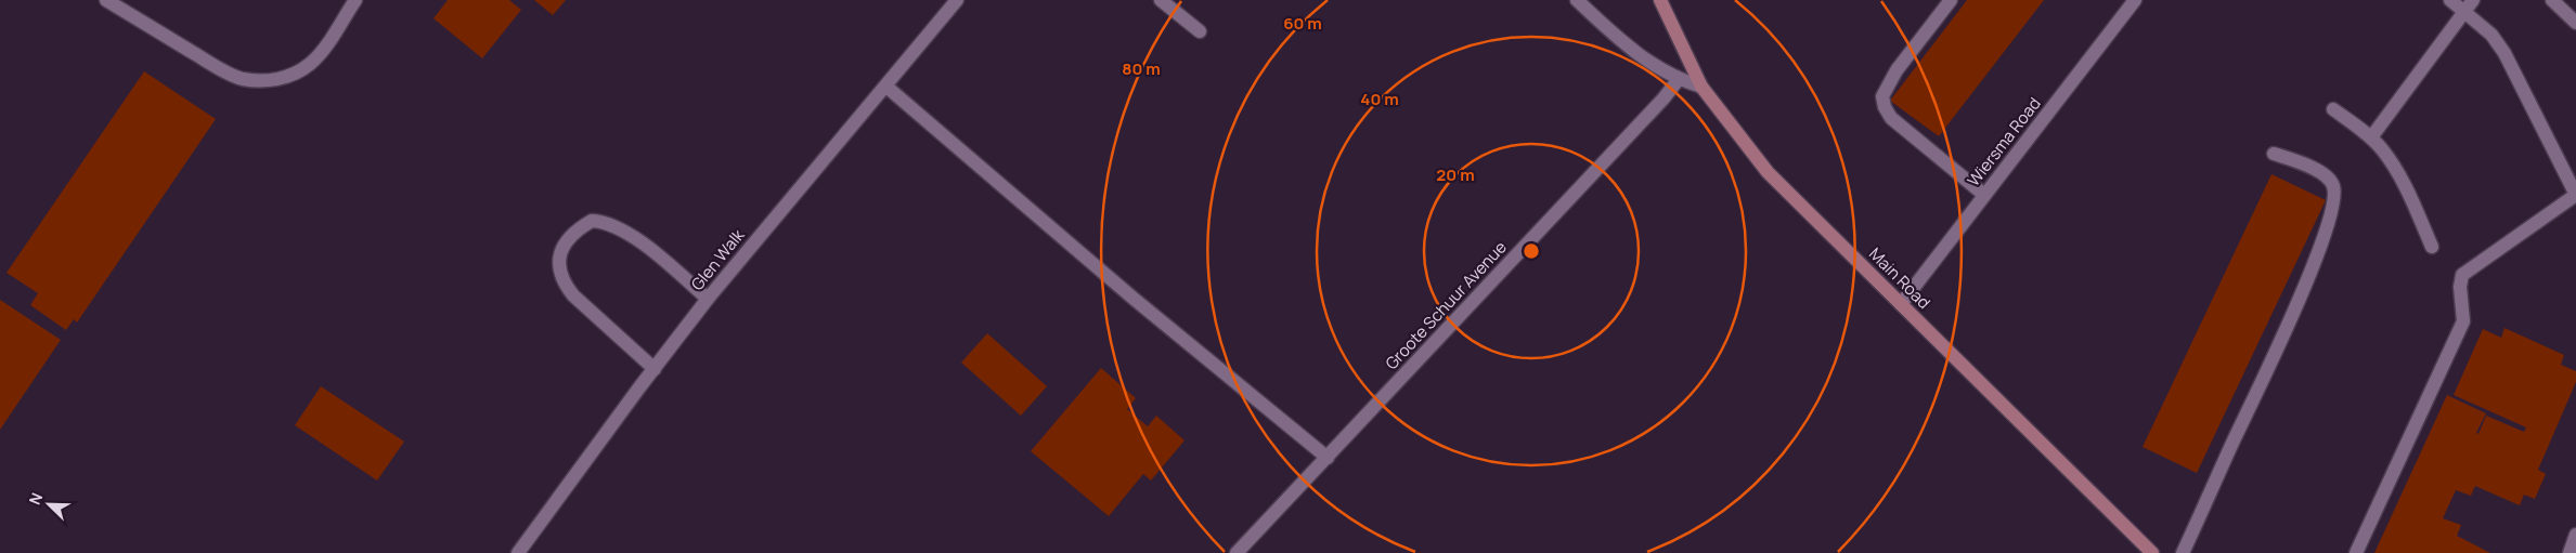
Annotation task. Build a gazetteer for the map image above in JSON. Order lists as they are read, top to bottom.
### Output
{
  "streets": {
    "main road": ["Main Road"],
    "street": ["Wiersma Road", "Glen Walk", "Groote Schuur Avenue"]
  },
  "crossings": [
    ["Wiersma Road", "Main Road"]
  ],
  "north": "top left",
  "rings": [
    "60 m",
    "80 m",
    "40 m",
    "20 m"
  ]
}
